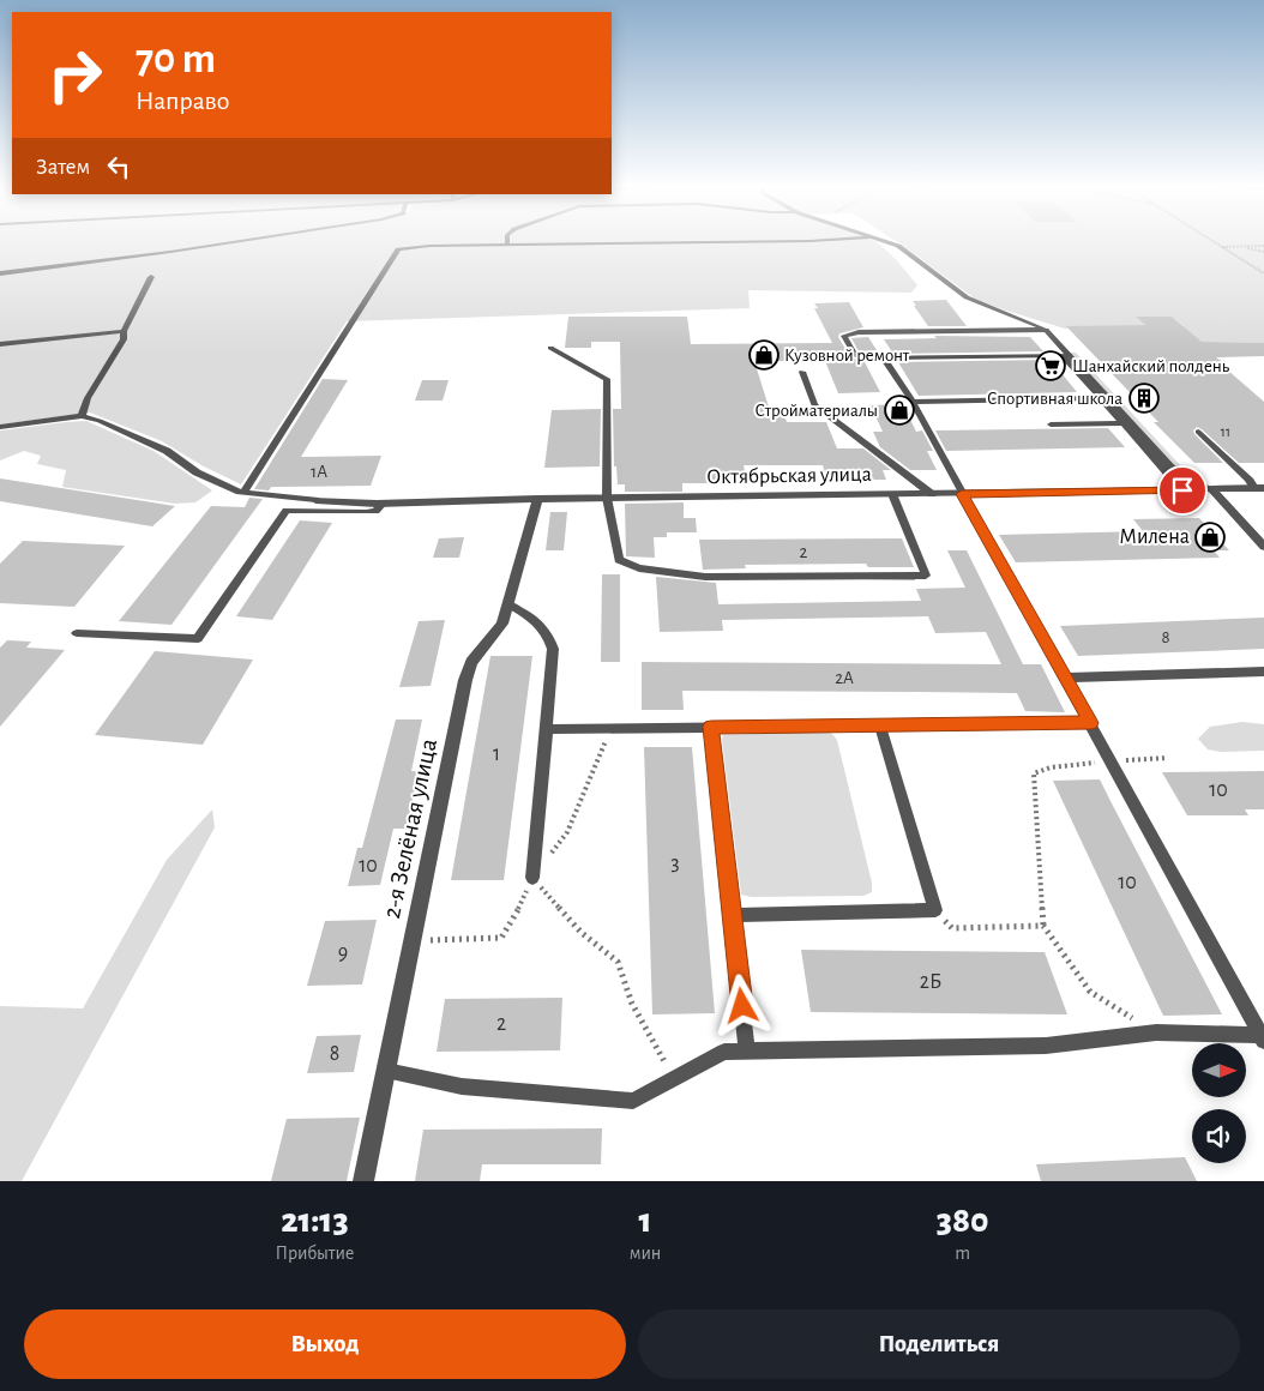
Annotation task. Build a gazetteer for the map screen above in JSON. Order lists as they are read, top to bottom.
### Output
{
  "streets": {
    "street": ["Октябрьская улица", "2-я Зелёная улица"]
  },
  "crossings": [
    ["Октябрьская улица", "2-я Зелёная улица"]
  ],
  "places": {
    "shop": ["Кузовной ремонт", "Стройматериалы", "Милена"],
    "supermarket": ["Шанхайский полдень"],
    "building": ["Спортивная школа"]
  },
  "house_numbers": [
    "11",
    "1А",
    "2",
    "8",
    "2А",
    "1",
    "10",
    "3",
    "10",
    "10",
    "9",
    "2Б",
    "2",
    "8"
  ],
  "north": "right",
  "page": {
    "turn": ["70 m", "Направо"],
    "then": "Затем",
    "eta": [
      "21:13",
      "Прибытие",
      "1",
      "мин",
      "380",
      "m"
    ],
    "buttons": ["Выход", "Поделиться"]
  }
}
